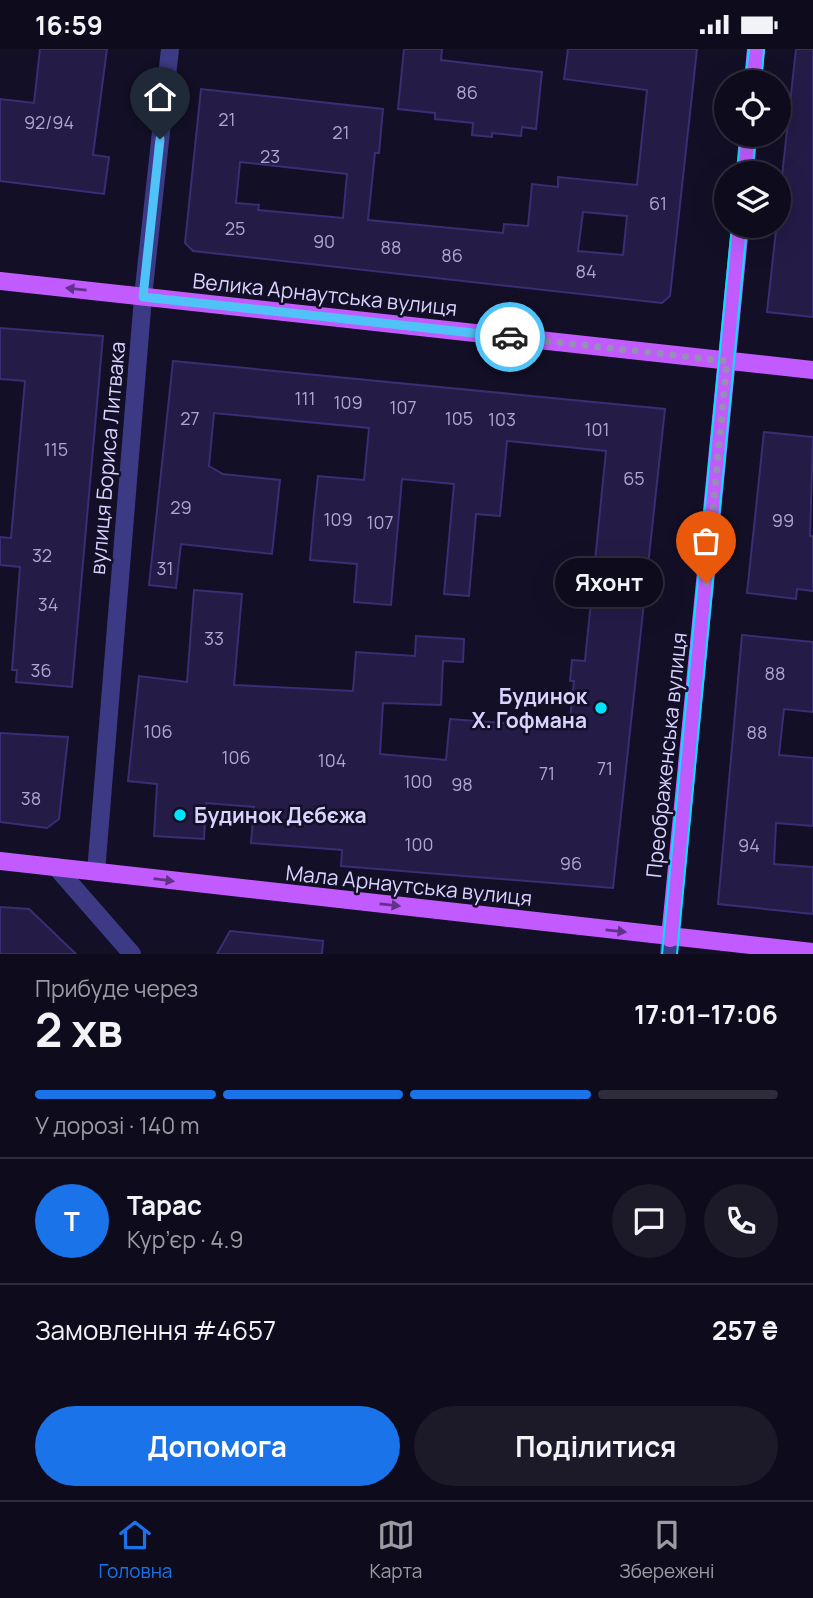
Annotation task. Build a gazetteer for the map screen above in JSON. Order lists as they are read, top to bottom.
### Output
{
  "streets": {
    "main road": ["Велика Арнаутська вулиця", "Преображенська вулиця", "Мала Арнаутська вулиця"],
    "street": ["вулиця Бориса Литвака"]
  },
  "crossings": [
    ["Велика Арнаутська вулиця", "вулиця Бориса Литвака"],
    ["Велика Арнаутська вулиця", "Преображенська вулиця"],
    ["вулиця Бориса Литвака", "Мала Арнаутська вулиця"],
    ["Преображенська вулиця", "Мала Арнаутська вулиця"]
  ],
  "one_way": ["Мала Арнаутська вулиця"],
  "places": ["Яхонт", "Будинок Х. Гофмана", "Будинок Дєбєжа"],
  "house_numbers": [
    "86",
    "21",
    "92/94",
    "21",
    "23",
    "61",
    "25",
    "90",
    "88",
    "86",
    "84",
    "111",
    "109",
    "107",
    "27",
    "105",
    "103",
    "101",
    "115",
    "65",
    "29",
    "109",
    "99",
    "107",
    "32",
    "31",
    "34",
    "33",
    "36",
    "88",
    "106",
    "88",
    "106",
    "104",
    "71",
    "71",
    "100",
    "98",
    "38",
    "100",
    "94",
    "96"
  ],
  "page": {
    "status": "16:59",
    "bubble": "Яхонт",
    "heading": ["2 хв", "Прибуде через", "17:01–17:06"],
    "panel": [
      "Тарас",
      "Кур’єр · 4.9",
      "Замовлення #4657",
      "257 ₴"
    ],
    "bar": "У дорозі · 140 m",
    "round": "Т",
    "buttons": ["Допомога", "Поділитися"],
    "tabs": ["Головна", "Карта", "Збережені"]
  }
}
